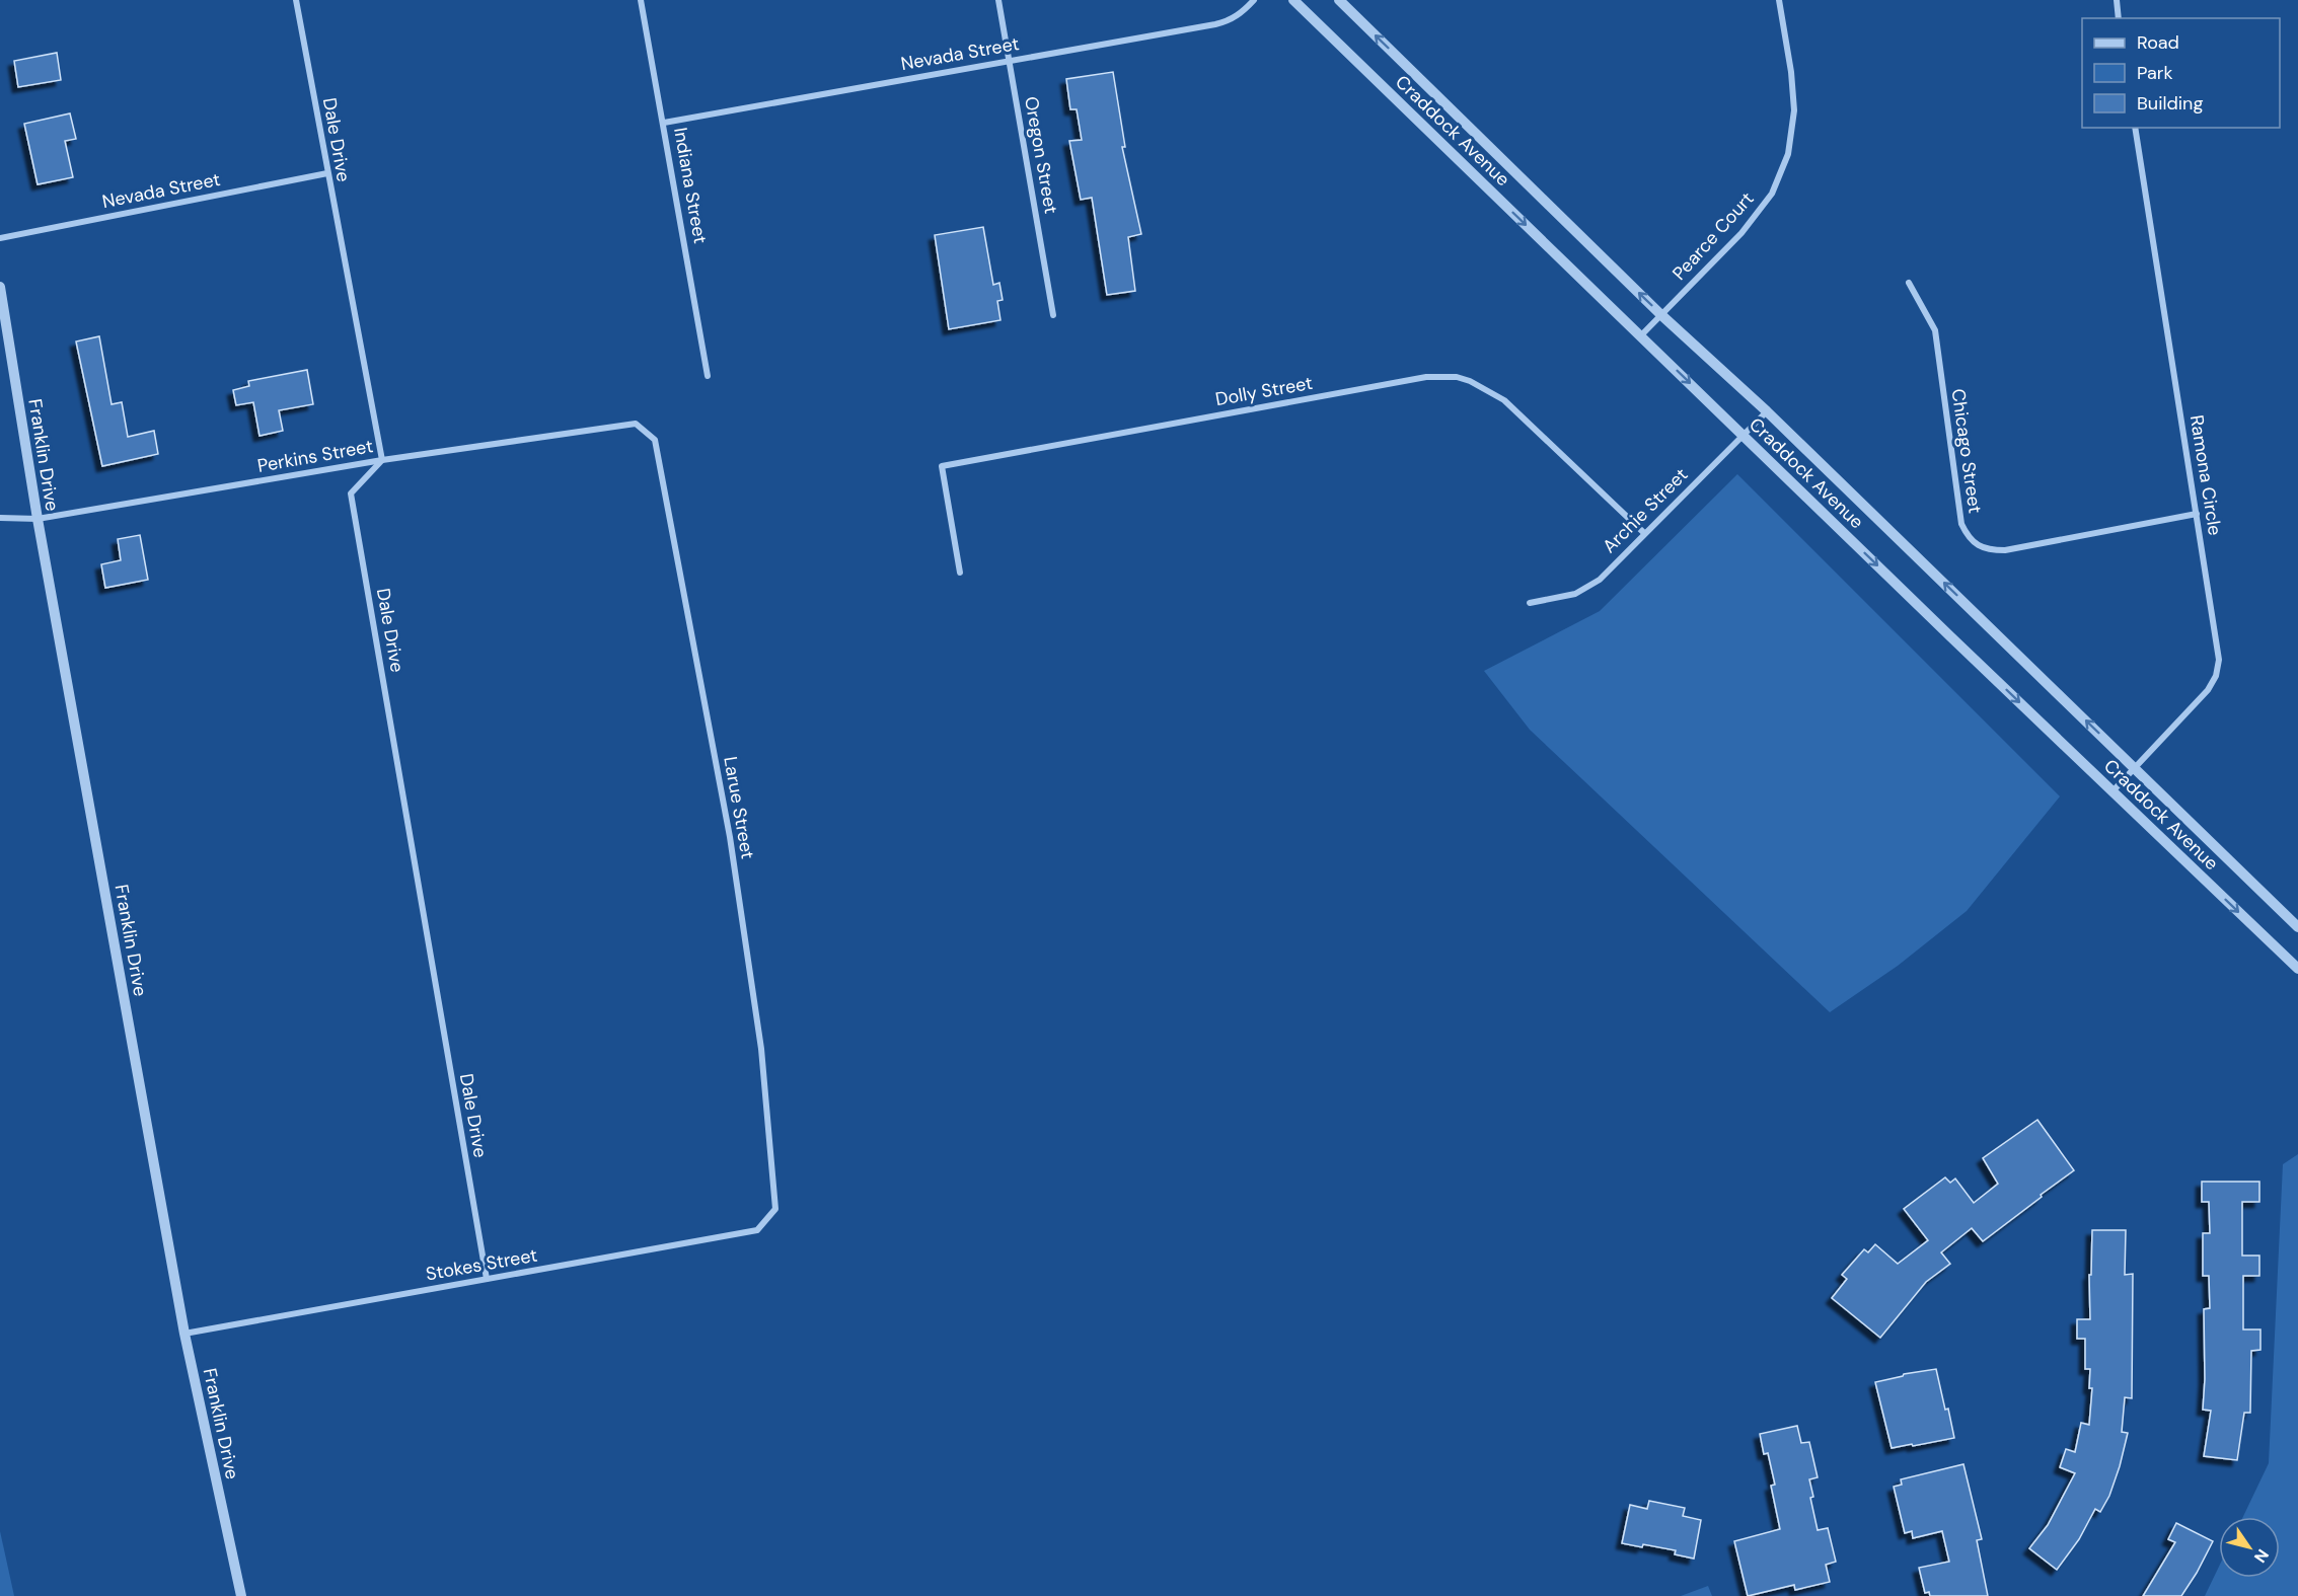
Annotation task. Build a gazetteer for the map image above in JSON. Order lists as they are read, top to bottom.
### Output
{
  "streets": {
    "street": [
      "Nevada Street",
      "Craddock Avenue",
      "Dale Drive",
      "Oregon Street",
      "Indiana Street",
      "Pearce Court",
      "Dolly Street",
      "Chicago Street",
      "Franklin Drive",
      "Perkins Street",
      "Ramona Circle",
      "Archie Street",
      "Larue Street",
      "Stokes Street"
    ]
  },
  "crossings": [
    ["Nevada Street", "Dale Drive"],
    ["Nevada Street", "Oregon Street"],
    ["Nevada Street", "Indiana Street"],
    ["Craddock Avenue", "Pearce Court"],
    ["Craddock Avenue", "Ramona Circle"],
    ["Craddock Avenue", "Archie Street"],
    ["Dale Drive", "Perkins Street"],
    ["Dale Drive", "Stokes Street"],
    ["Dolly Street", "Archie Street"],
    ["Chicago Street", "Ramona Circle"],
    ["Franklin Drive", "Perkins Street"],
    ["Franklin Drive", "Stokes Street"],
    ["Perkins Street", "Larue Street"],
    ["Larue Street", "Stokes Street"]
  ],
  "legend": ["Road", "Park", "Building"],
  "north": "bottom right"
}
